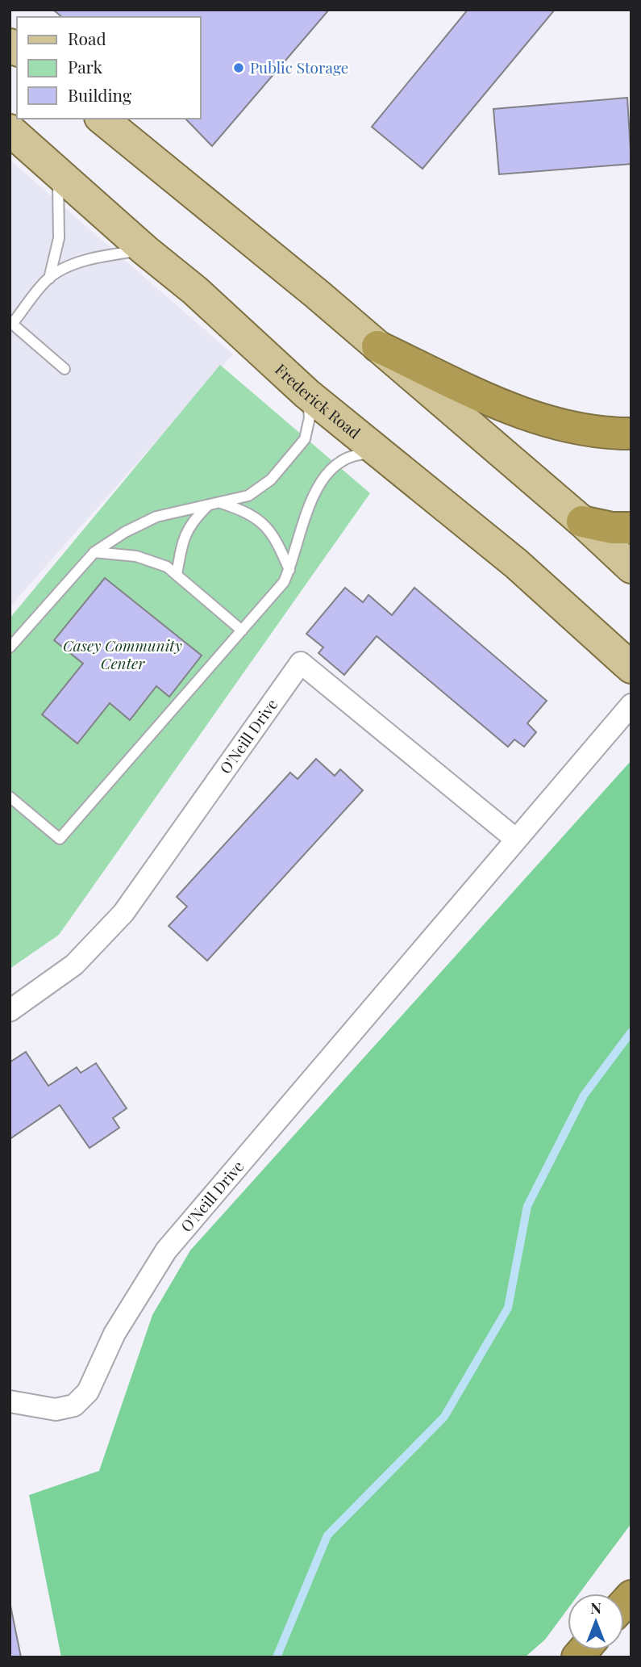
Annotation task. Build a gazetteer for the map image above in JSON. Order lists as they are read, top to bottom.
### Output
{
  "streets": {
    "main road": ["Frederick Road"],
    "street": ["O'Neill Drive"]
  },
  "parks": ["Casey Community Center"],
  "places": ["Public Storage"],
  "legend": ["Road", "Park", "Building"],
  "north": "top"
}
